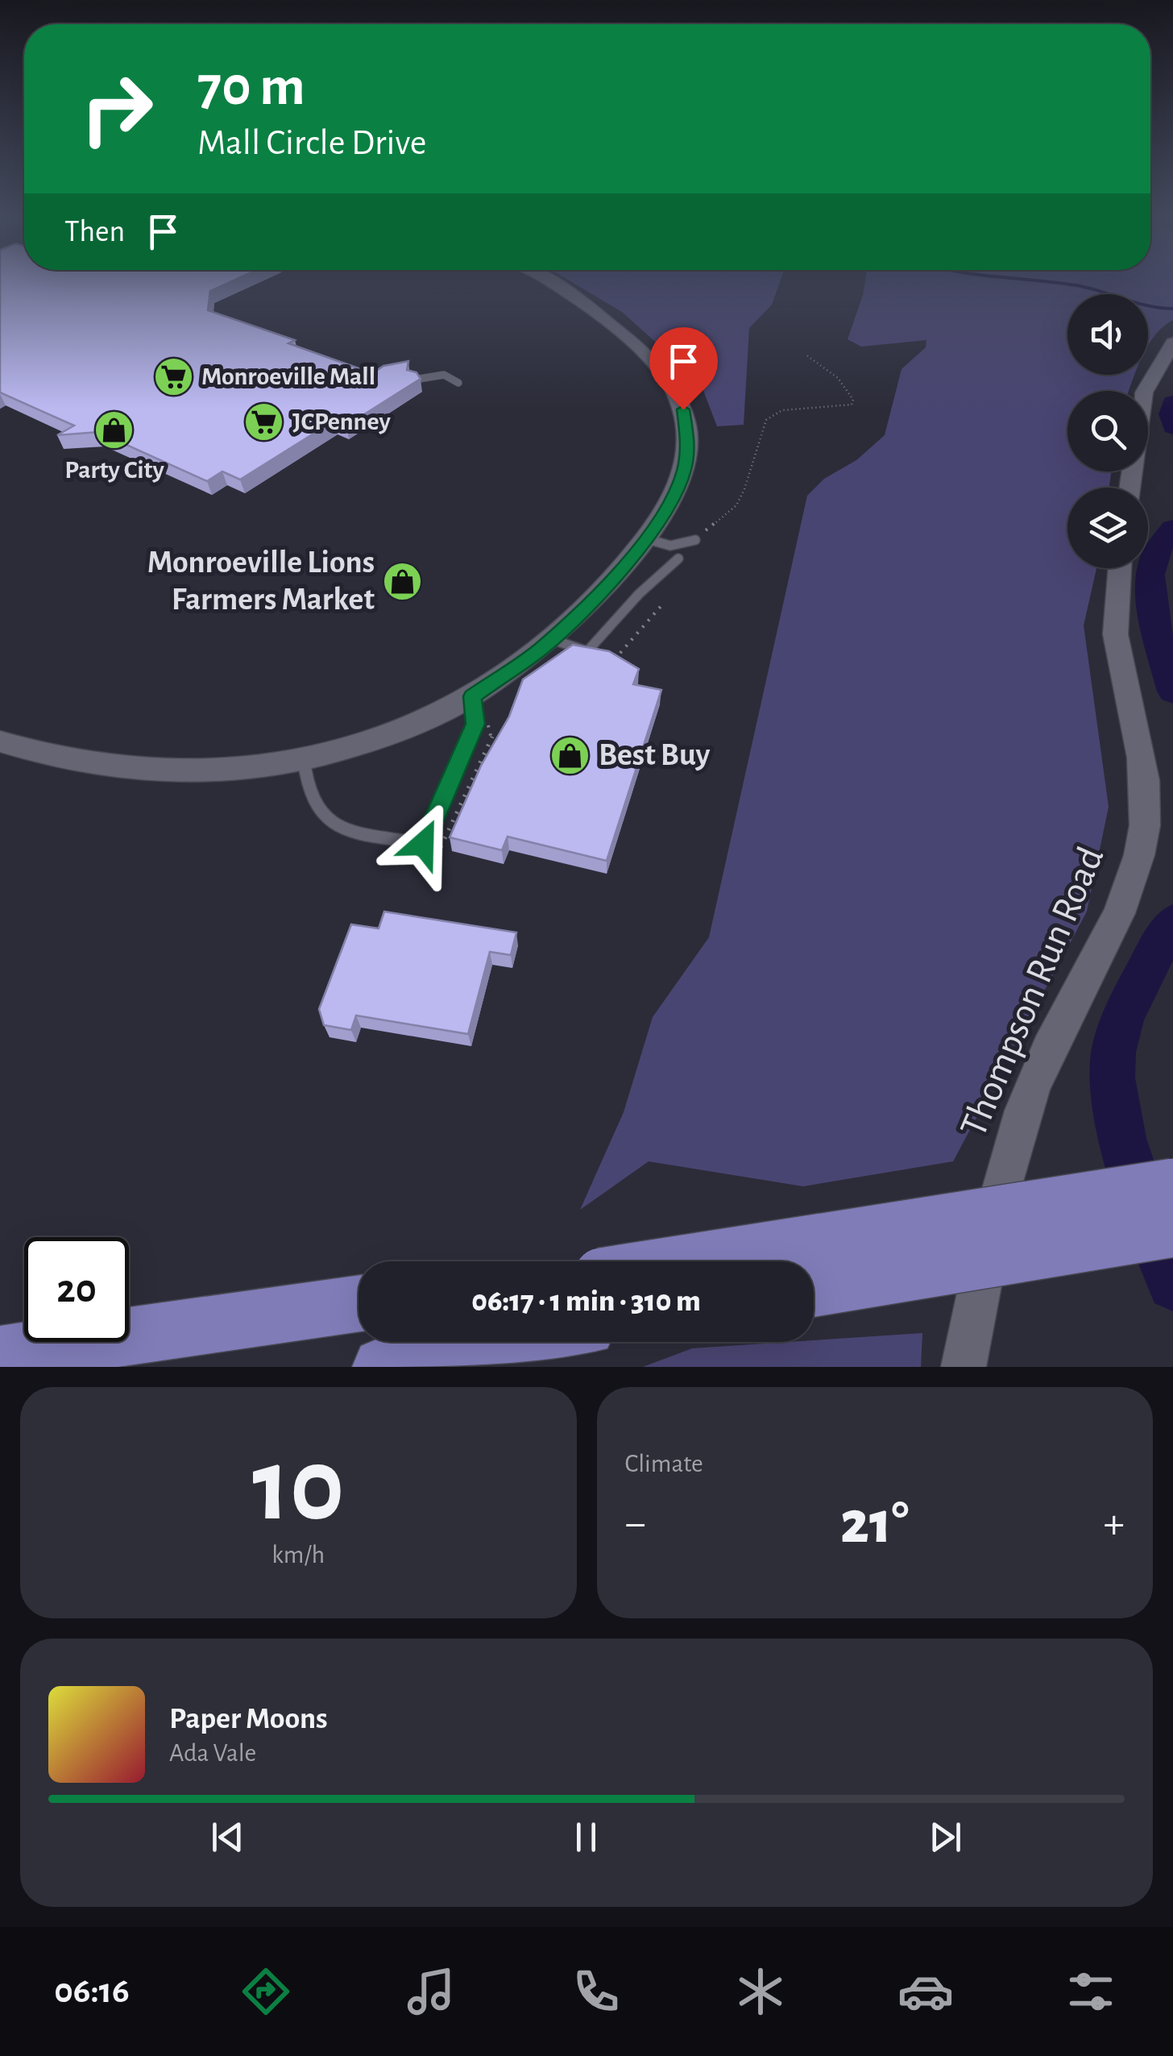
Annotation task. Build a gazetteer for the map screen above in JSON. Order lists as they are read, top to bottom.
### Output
{
  "streets": {
    "street": ["Thompson Run Road"]
  },
  "places": {
    "supermarket": ["Monroeville Mall", "JCPenney"],
    "shop": ["Party City", "Monroeville Lions Farmers Market", "Best Buy"]
  },
  "page": {
    "turn": ["70 m", "Mall Circle Drive"],
    "then": "Then",
    "limit": "20",
    "trip": "06:17 · 1 min · 310 m",
    "tile": [
      ["10", "km/h"],
      "Climate"
    ],
    "heat": ["−", "21°", "+"],
    "song": ["Paper Moons", "Ada Vale"],
    "tabs": "06:16"
  }
}
